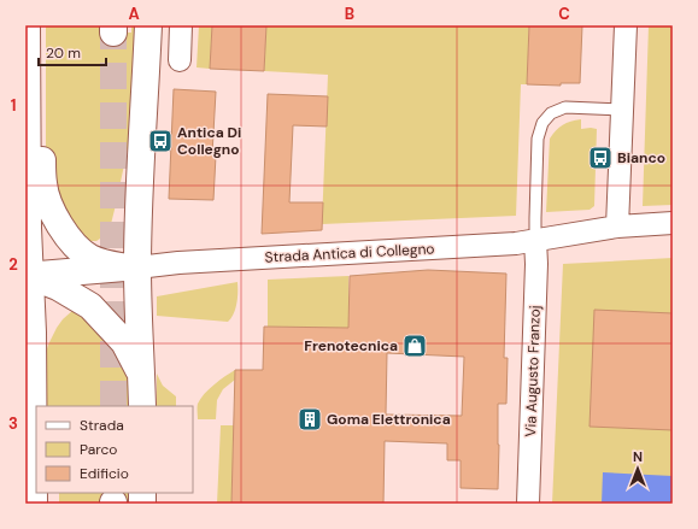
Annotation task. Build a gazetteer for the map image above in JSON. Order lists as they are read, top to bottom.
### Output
{
  "streets": {
    "main road": ["Strada Antica di Collegno"],
    "street": ["Via Augusto Franzoj"]
  },
  "crossings": [
    ["Strada Antica di Collegno", "Via Augusto Franzoj"]
  ],
  "places": {
    "bus stop": ["Antica Di Collegno", "Bianco"],
    "shop": ["Frenotecnica"],
    "building": ["Goma Elettronica"]
  },
  "legend": ["Strada", "Parco", "Edificio"],
  "scale_bar": "20 m",
  "north": "top",
  "grid": {
    "columns": ["A", "B", "C"],
    "rows": ["1", "2", "3"]
  }
}
